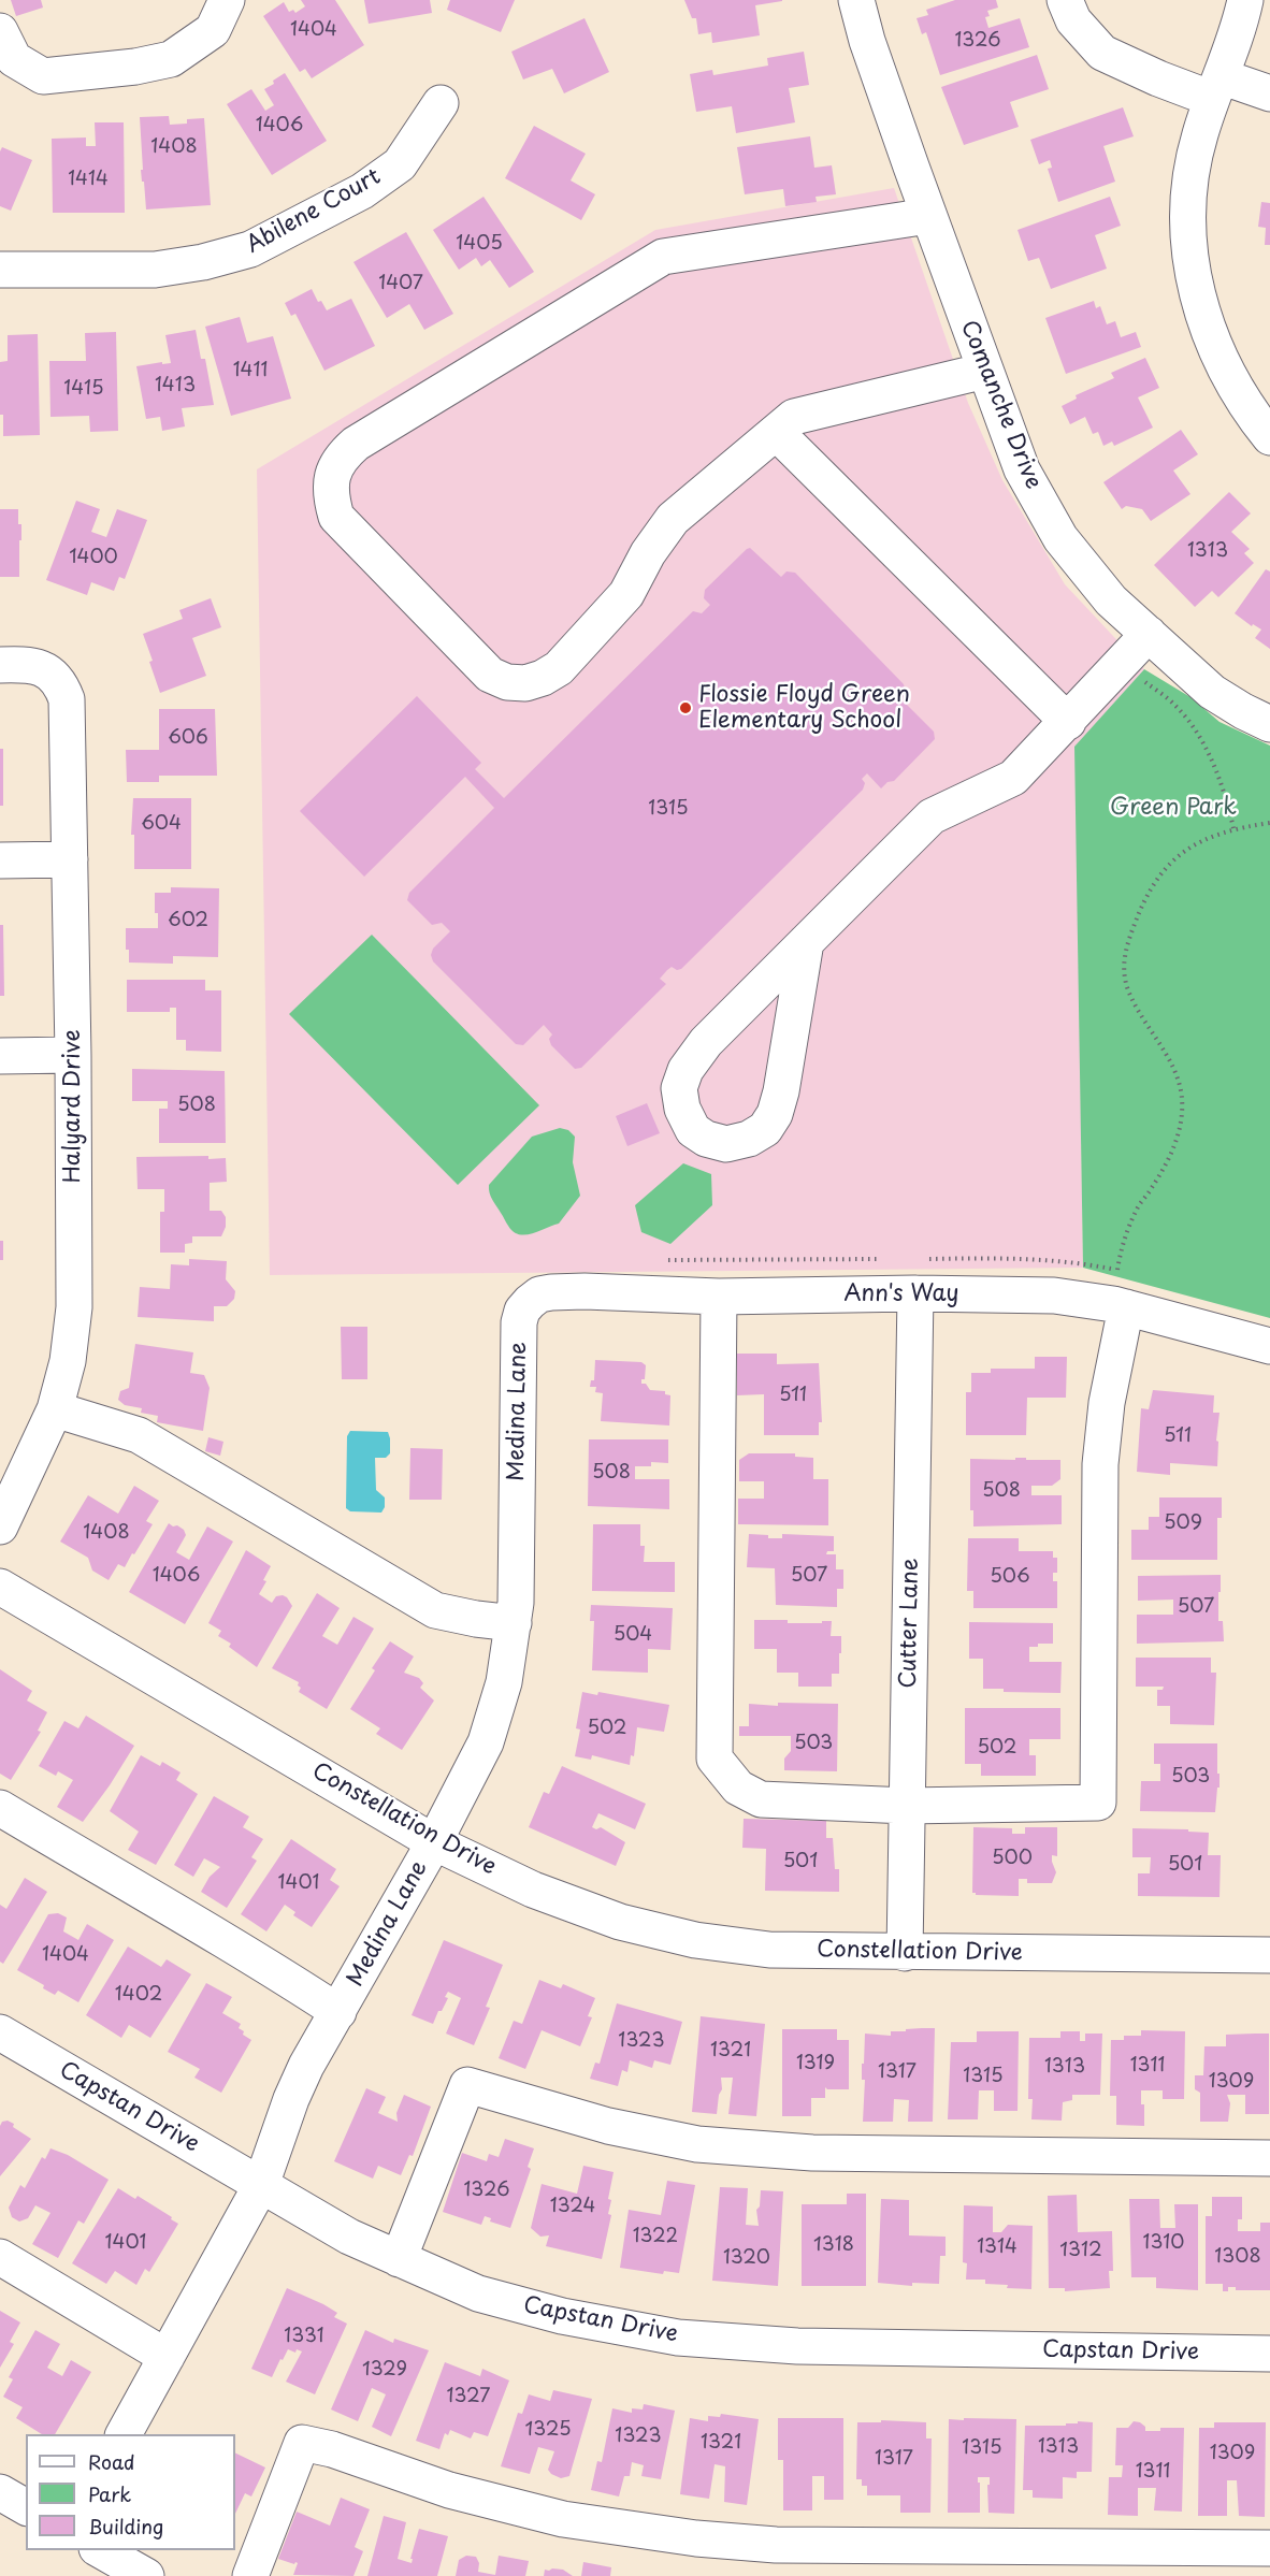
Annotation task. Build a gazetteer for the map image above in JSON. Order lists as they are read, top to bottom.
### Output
{
  "streets": {
    "street": [
      "Abilene Court",
      "Comanche Drive",
      "Halyard Drive",
      "Ann's Way",
      "Medina Lane",
      "Cutter Lane",
      "Constellation Drive",
      "Capstan Drive"
    ]
  },
  "crossings": [
    ["Ann's Way", "Medina Lane"],
    ["Ann's Way", "Cutter Lane"],
    ["Medina Lane", "Constellation Drive"],
    ["Medina Lane", "Capstan Drive"],
    ["Cutter Lane", "Constellation Drive"]
  ],
  "parks": ["Green Park"],
  "places": ["Flossie Floyd Green Elementary School"],
  "house_numbers": [
    "1404",
    "1326",
    "1406",
    "1408",
    "1414",
    "1405",
    "1407",
    "1411",
    "1413",
    "1415",
    "1313",
    "1400",
    "606",
    "1315",
    "604",
    "602",
    "508",
    "511",
    "511",
    "508",
    "508",
    "509",
    "1408",
    "1406",
    "507",
    "506",
    "507",
    "504",
    "502",
    "503",
    "502",
    "503",
    "500",
    "501",
    "501",
    "1401",
    "1404",
    "1402",
    "1323",
    "1321",
    "1319",
    "1311",
    "1313",
    "1317",
    "1315",
    "1309",
    "1326",
    "1324",
    "1322",
    "1401",
    "1310",
    "1318",
    "1314",
    "1312",
    "1308",
    "1320",
    "1331",
    "1329",
    "1327",
    "1325",
    "1323",
    "1321",
    "1313",
    "1315",
    "1309",
    "1317",
    "1311"
  ],
  "legend": ["Road", "Park", "Building"]
}
